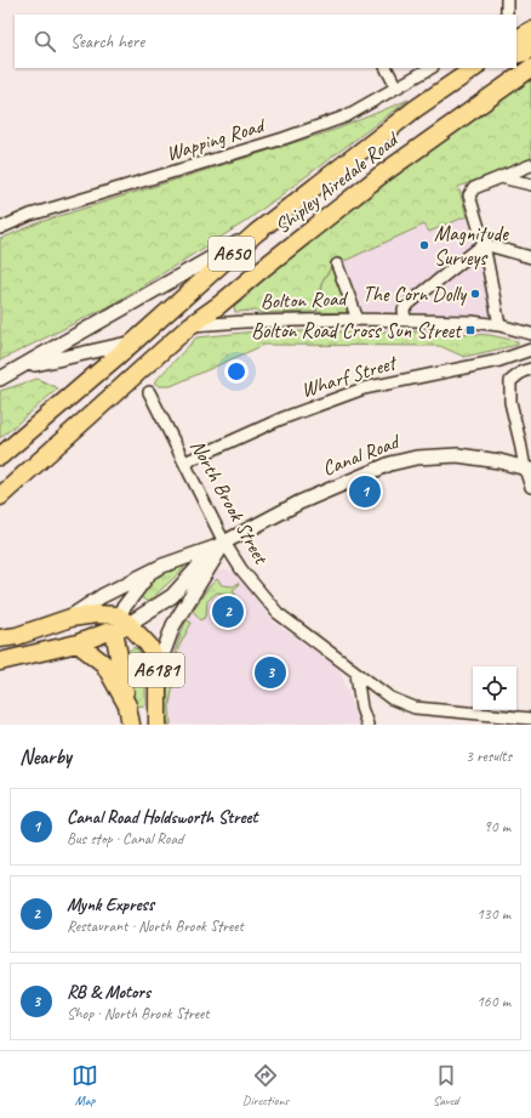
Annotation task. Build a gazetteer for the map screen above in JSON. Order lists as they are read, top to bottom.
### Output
{
  "streets": {
    "main road": [
      "Shipley Airedale Road",
      "A650",
      "Canal Road",
      "A6181"
    ],
    "street": [
      "Wapping Road",
      "Bolton Road",
      "Wharf Street",
      "North Brook Street"
    ]
  },
  "crossings": [
    ["Shipley Airedale Road", "Bolton Road"],
    ["Wharf Street", "North Brook Street"],
    ["Canal Road", "North Brook Street"],
    ["Canal Road", "A6181"]
  ],
  "places": {
    "other": ["Magnitude Surveys", "The Corn Dolly"],
    "transit": ["Bolton Road Cross Sun Street"]
  },
  "page": {
    "search": "Search here",
    "pins": ["1", "2", "3"],
    "heading": ["Nearby", "3 results"],
    "list": [
      {
        "mark": "1",
        "name": "Canal Road Holdsworth Street",
        "note": "Bus stop · Canal Road",
        "value": "90 m"
      },
      {
        "mark": "2",
        "name": "Mynk Express",
        "note": "Restaurant · North Brook Street",
        "value": "130 m"
      },
      {
        "mark": "3",
        "name": "RB & Motors",
        "note": "Shop · North Brook Street",
        "value": "160 m"
      }
    ],
    "nav": ["Map", "Directions", "Saved"]
  }
}
